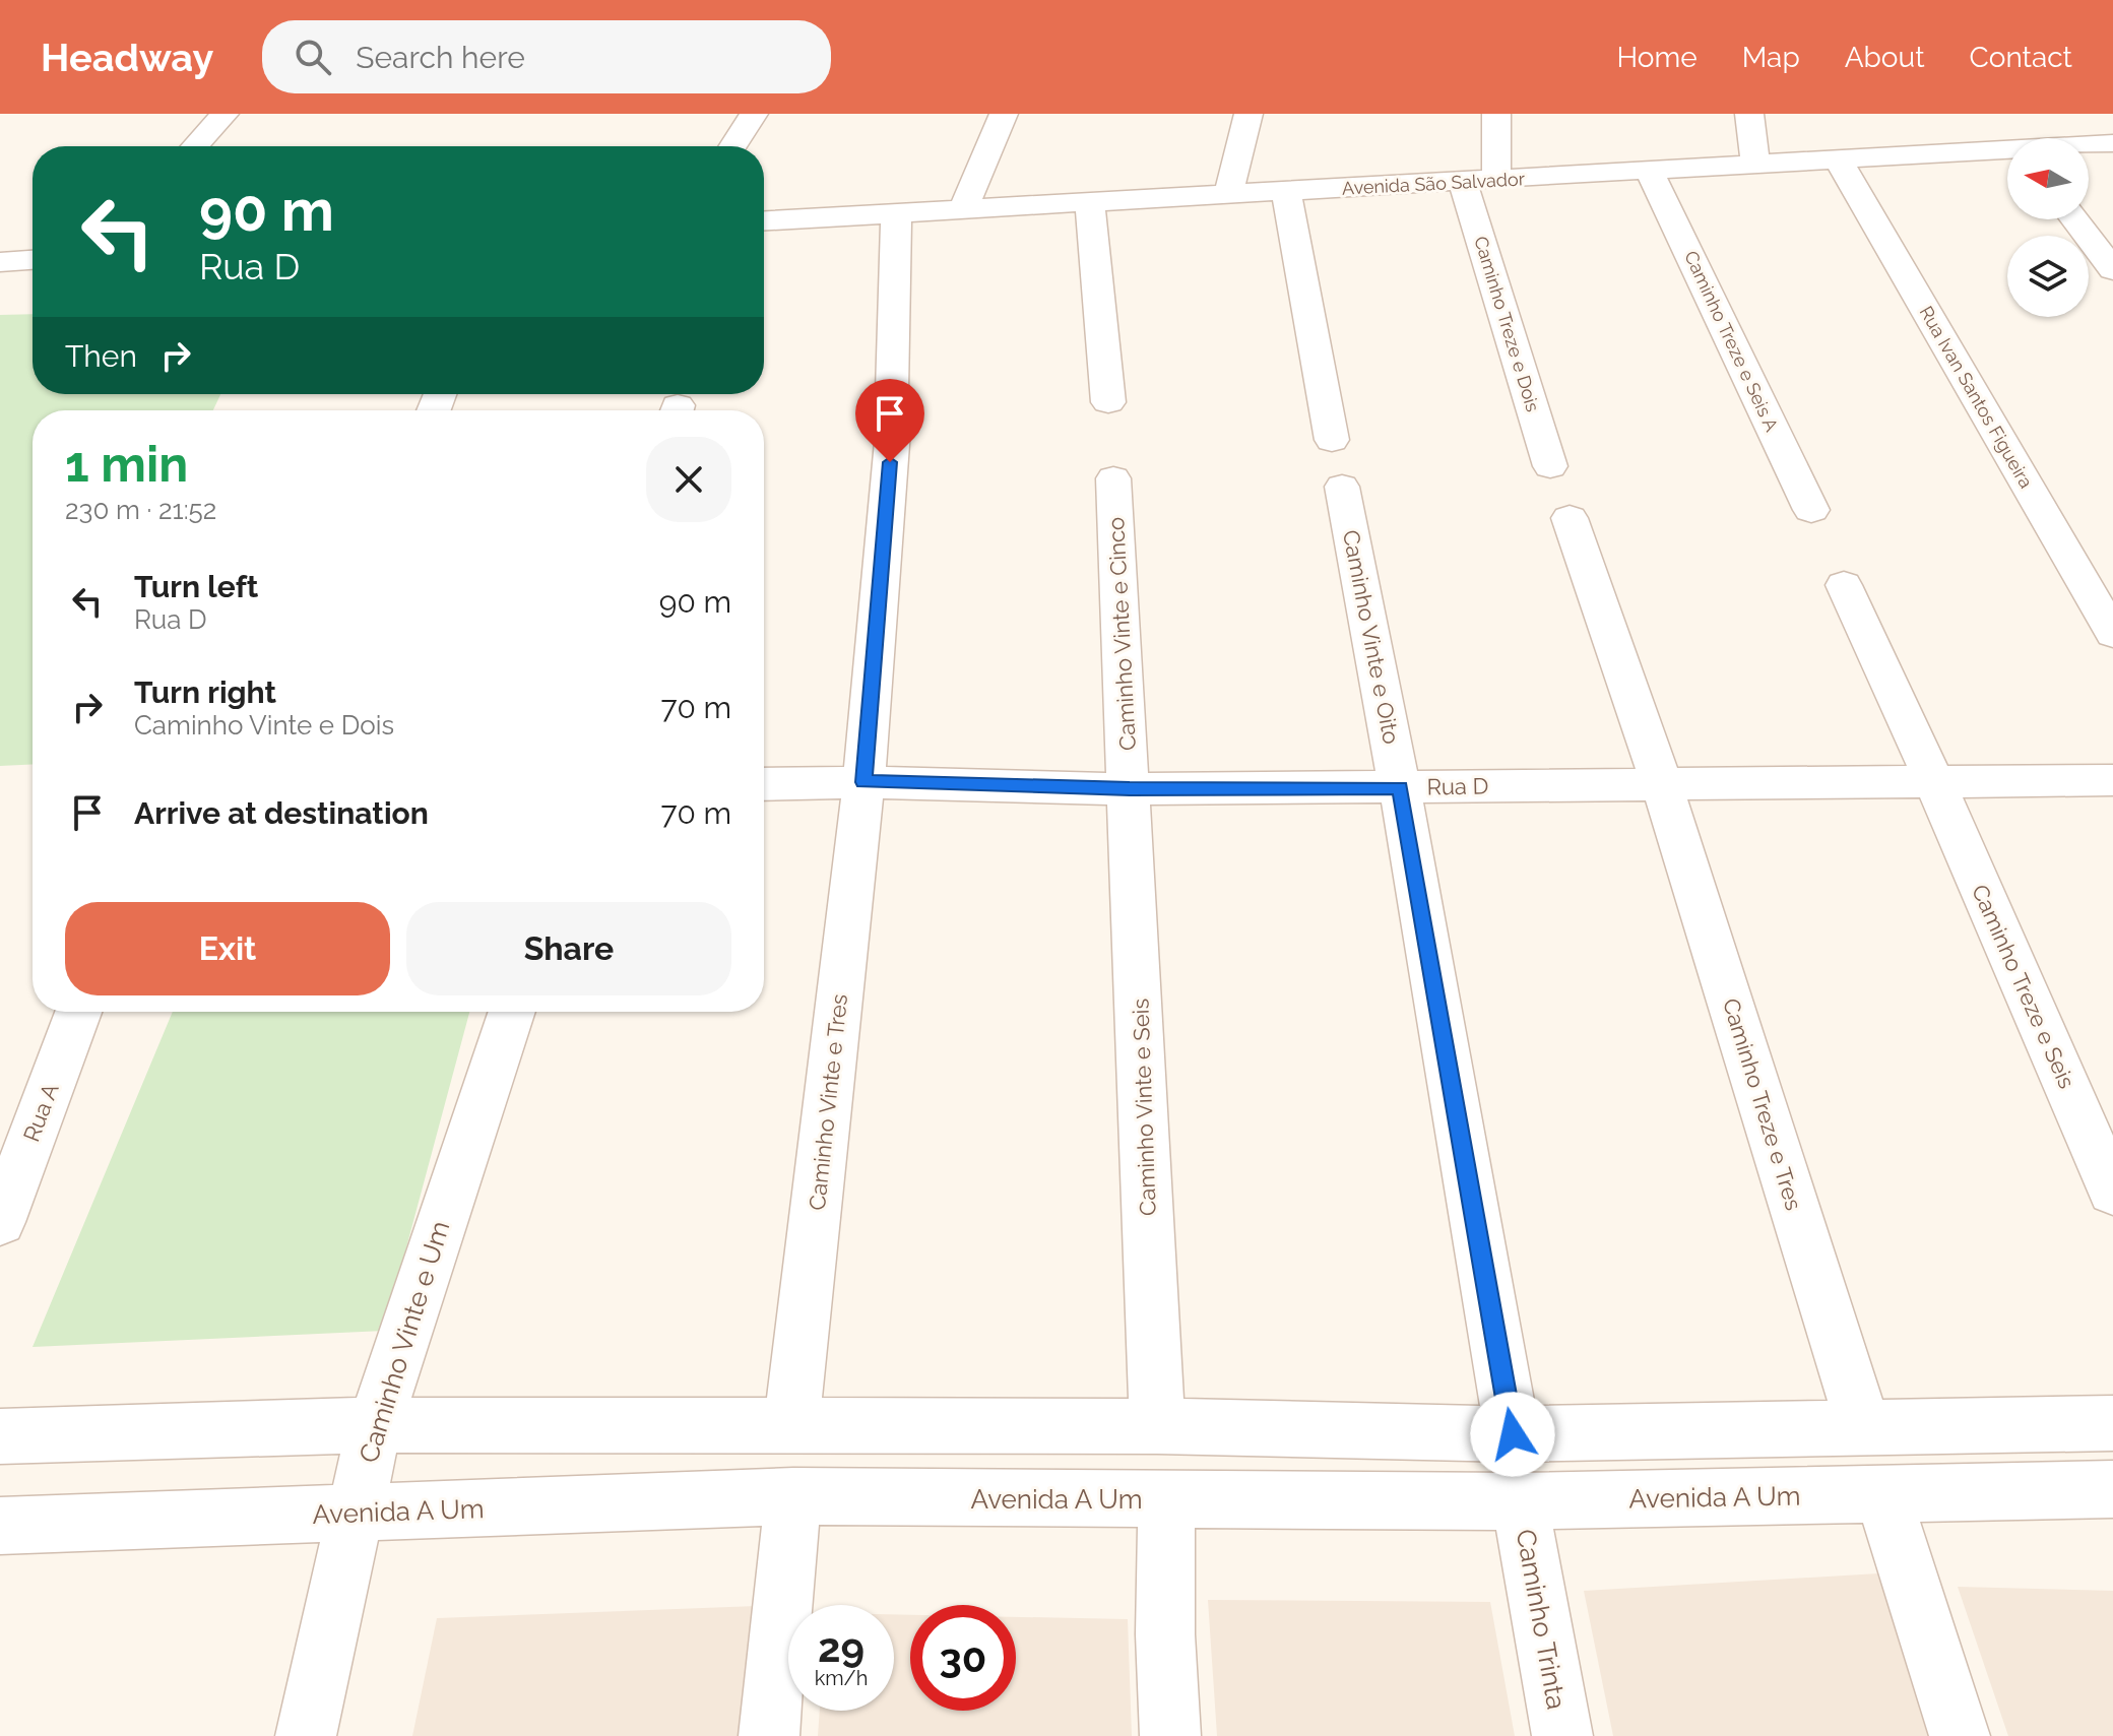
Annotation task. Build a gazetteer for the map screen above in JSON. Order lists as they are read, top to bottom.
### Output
{
  "streets": {
    "street": [
      "Avenida São Salvador",
      "Caminho Treze e Dois",
      "Caminho Treze e Seis A",
      "Rua Ivan Santos Figueira",
      "Caminho Vinte e Cinco",
      "Caminho Vinte e Oito",
      "Rua D",
      "Caminho Treze e Seis",
      "Caminho Vinte e Tres",
      "Caminho Treze e Tres",
      "Caminho Vinte e Seis",
      "Rua A",
      "Caminho Vinte e Um",
      "Avenida A Um",
      "Caminho Trinta"
    ]
  },
  "crossings": [
    ["Avenida São Salvador", "Caminho Treze e Dois"],
    ["Avenida São Salvador", "Caminho Treze e Seis A"],
    ["Avenida São Salvador", "Rua Ivan Santos Figueira"],
    ["Caminho Vinte e Cinco", "Rua D"],
    ["Caminho Vinte e Cinco", "Caminho Vinte e Seis"],
    ["Caminho Vinte e Oito", "Rua D"],
    ["Rua D", "Caminho Treze e Seis"],
    ["Rua D", "Caminho Vinte e Tres"],
    ["Rua D", "Caminho Treze e Tres"],
    ["Rua D", "Caminho Vinte e Seis"],
    ["Caminho Vinte e Um", "Avenida A Um"],
    ["Avenida A Um", "Caminho Trinta"]
  ],
  "north": "left",
  "page": {
    "header": "Headway",
    "search": "Search here",
    "nav": [
      "Home",
      "Map",
      "About",
      "Contact"
    ],
    "turn": ["90 m", "Rua D"],
    "then": "Then",
    "heading": ["1 min", "230 m · 21:52"],
    "list": [
      {
        "name": "Turn left",
        "note": "Rua D",
        "value": "90 m"
      },
      {
        "name": "Turn right",
        "note": "Caminho Vinte e Dois",
        "value": "70 m"
      },
      {
        "name": "Arrive at destination",
        "value": "70 m"
      }
    ],
    "buttons": ["Exit", "Share"],
    "speed": "29 km/h",
    "limit": "30"
  }
}
